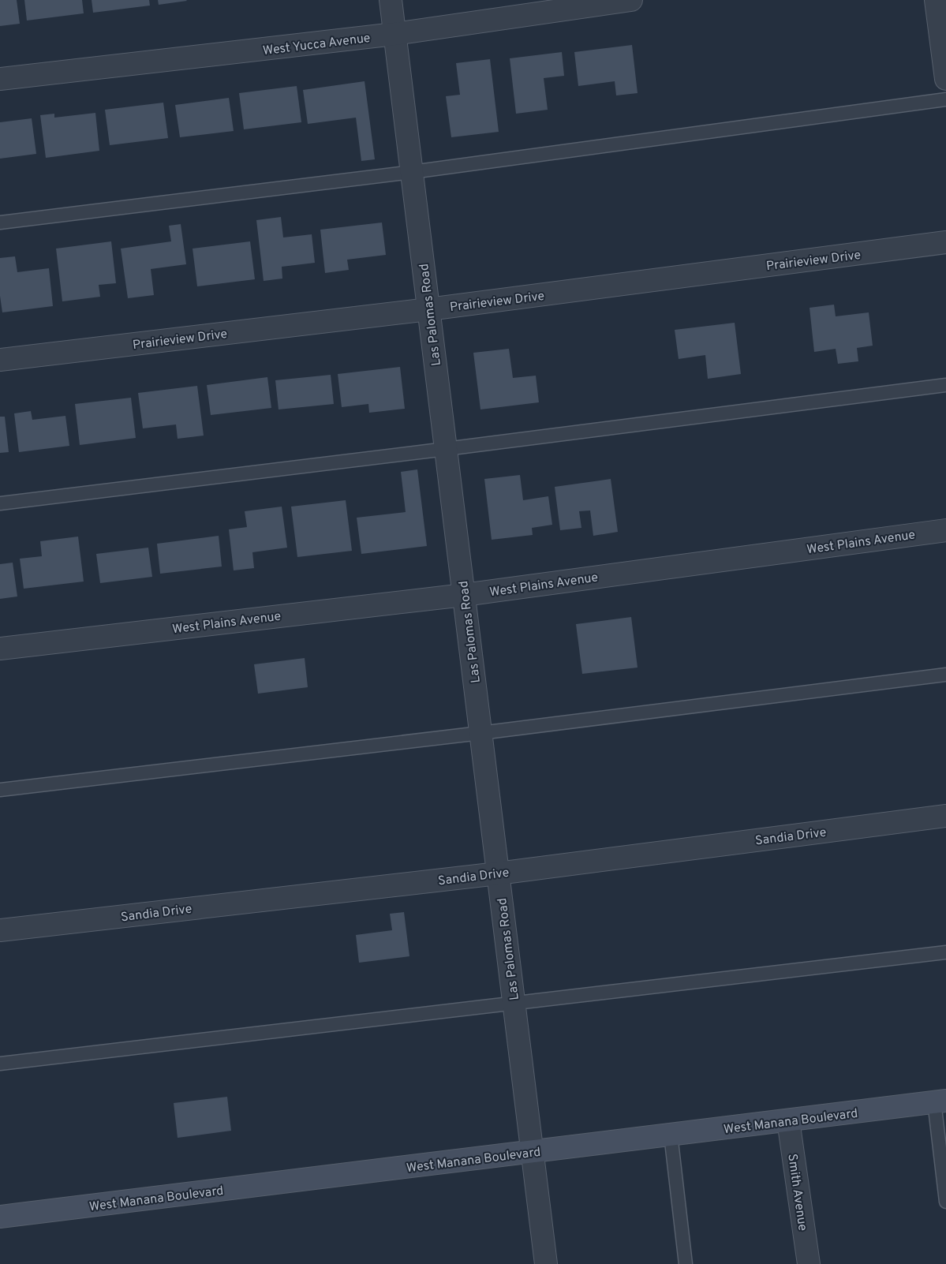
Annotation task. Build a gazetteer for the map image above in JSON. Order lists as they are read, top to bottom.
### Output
{
  "streets": {
    "street": [
      "West Yucca Avenue",
      "Prairieview Drive",
      "Las Palomas Road",
      "West Plains Avenue",
      "Sandia Drive",
      "West Manana Boulevard",
      "Smith Avenue"
    ]
  },
  "crossings": [
    ["West Yucca Avenue", "Las Palomas Road"],
    ["Prairieview Drive", "Las Palomas Road"],
    ["Las Palomas Road", "West Plains Avenue"],
    ["Las Palomas Road", "Sandia Drive"],
    ["Las Palomas Road", "West Manana Boulevard"],
    ["West Manana Boulevard", "Smith Avenue"]
  ]
}
